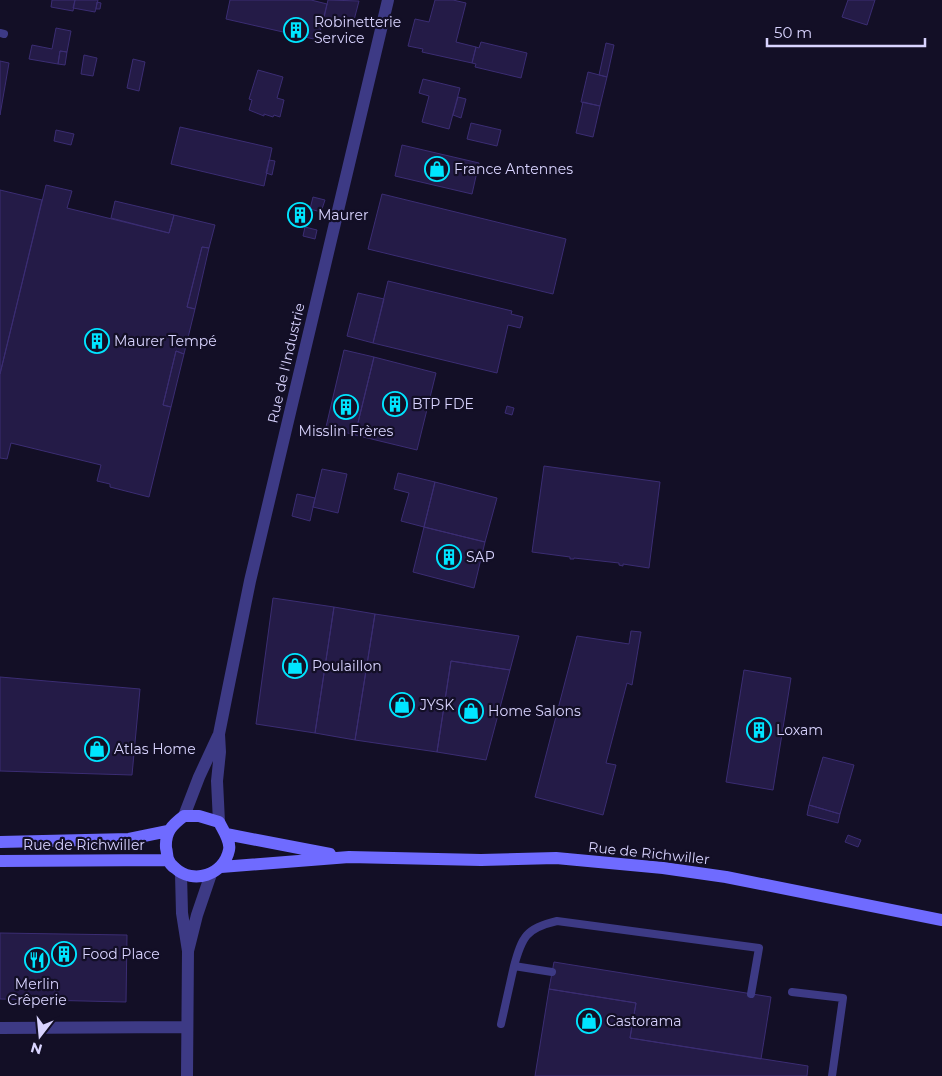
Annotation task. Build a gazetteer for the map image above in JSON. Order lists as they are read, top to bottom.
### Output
{
  "streets": {
    "main road": ["Rue de Richwiller"],
    "street": ["Rue de l'Industrie"]
  },
  "crossings": [
    ["Rue de l'Industrie", "Rue de Richwiller"]
  ],
  "places": {
    "building": [
      "Robinetterie Service",
      "Maurer",
      "Maurer Tempé",
      "BTP FDE",
      "Misslin Frères",
      "SAP",
      "Loxam",
      "Food Place"
    ],
    "shop": [
      "France Antennes",
      "Poulaillon",
      "JYSK",
      "Home Salons",
      "Atlas Home",
      "Castorama"
    ],
    "restaurant": ["Merlin Crêperie"]
  },
  "scale_bar": "50 m",
  "north": "bottom"
}
